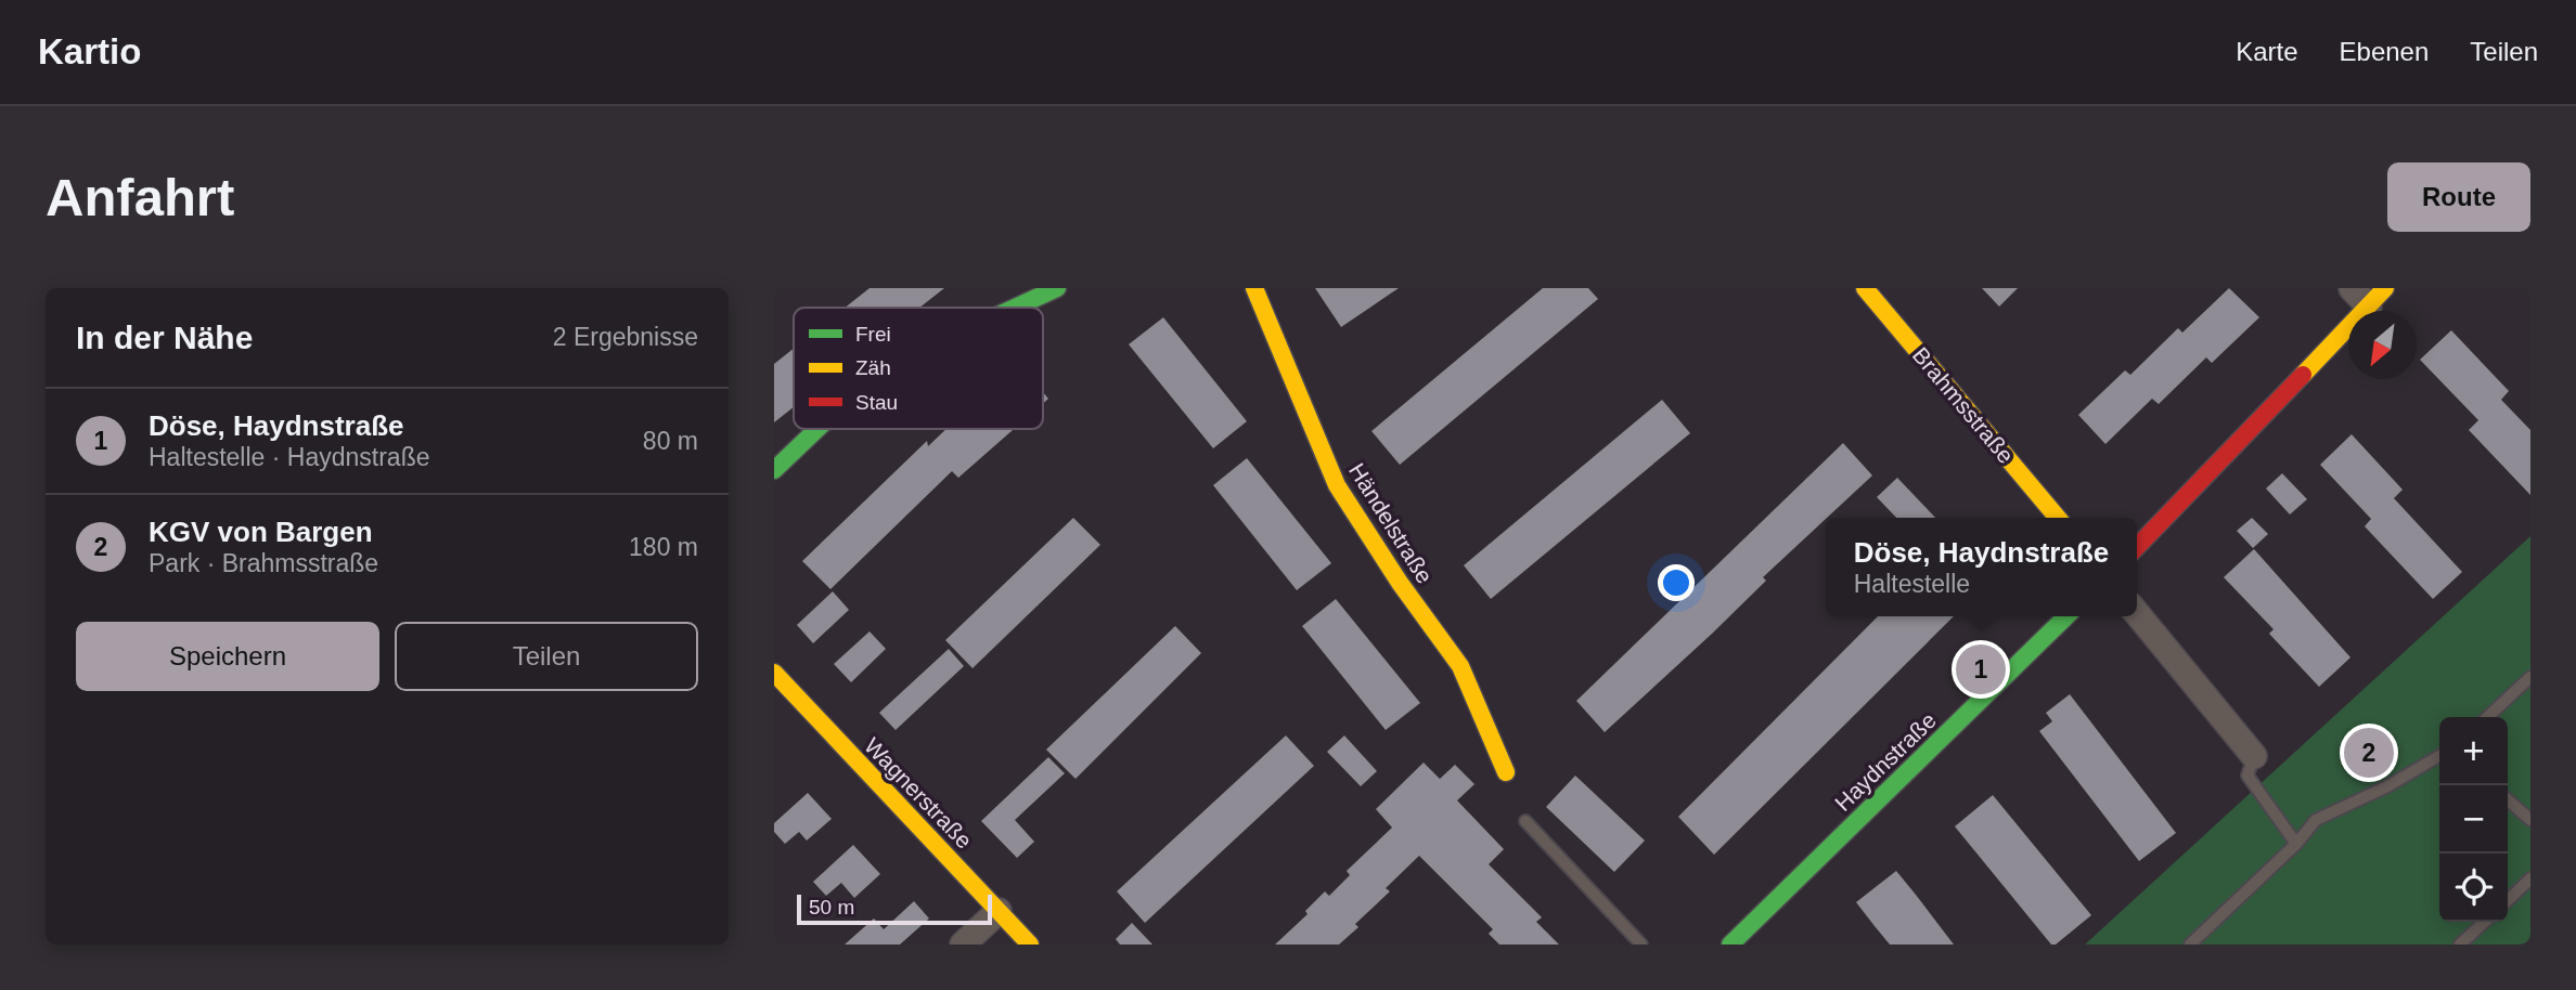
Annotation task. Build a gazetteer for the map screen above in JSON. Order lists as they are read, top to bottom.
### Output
{
  "streets": {
    "street": [
      "Brahmsstraße",
      "Händelstraße",
      "Haydnstraße",
      "Wagnerstraße"
    ]
  },
  "legend": ["Frei", "Zäh", "Stau"],
  "scale_bar": "50 m",
  "north": "bottom left",
  "page": {
    "header": "Kartio",
    "nav": ["Karte", "Ebenen", "Teilen"],
    "buttons": [
      "Route",
      ["Speichern", "Teilen"]
    ],
    "title": "Anfahrt",
    "heading": ["In der Nähe", "2 Ergebnisse"],
    "list": [
      {
        "mark": "1",
        "name": "Döse, Haydnstraße",
        "note": "Haltestelle · Haydnstraße",
        "value": "80 m"
      },
      {
        "mark": "2",
        "name": "KGV von Bargen",
        "note": "Park · Brahmsstraße",
        "value": "180 m"
      }
    ],
    "popup": ["Döse, Haydnstraße", "Haltestelle"],
    "pins": ["1", "2"],
    "map_buttons": ["+", "−"],
    "scale": "50 m"
  }
}
